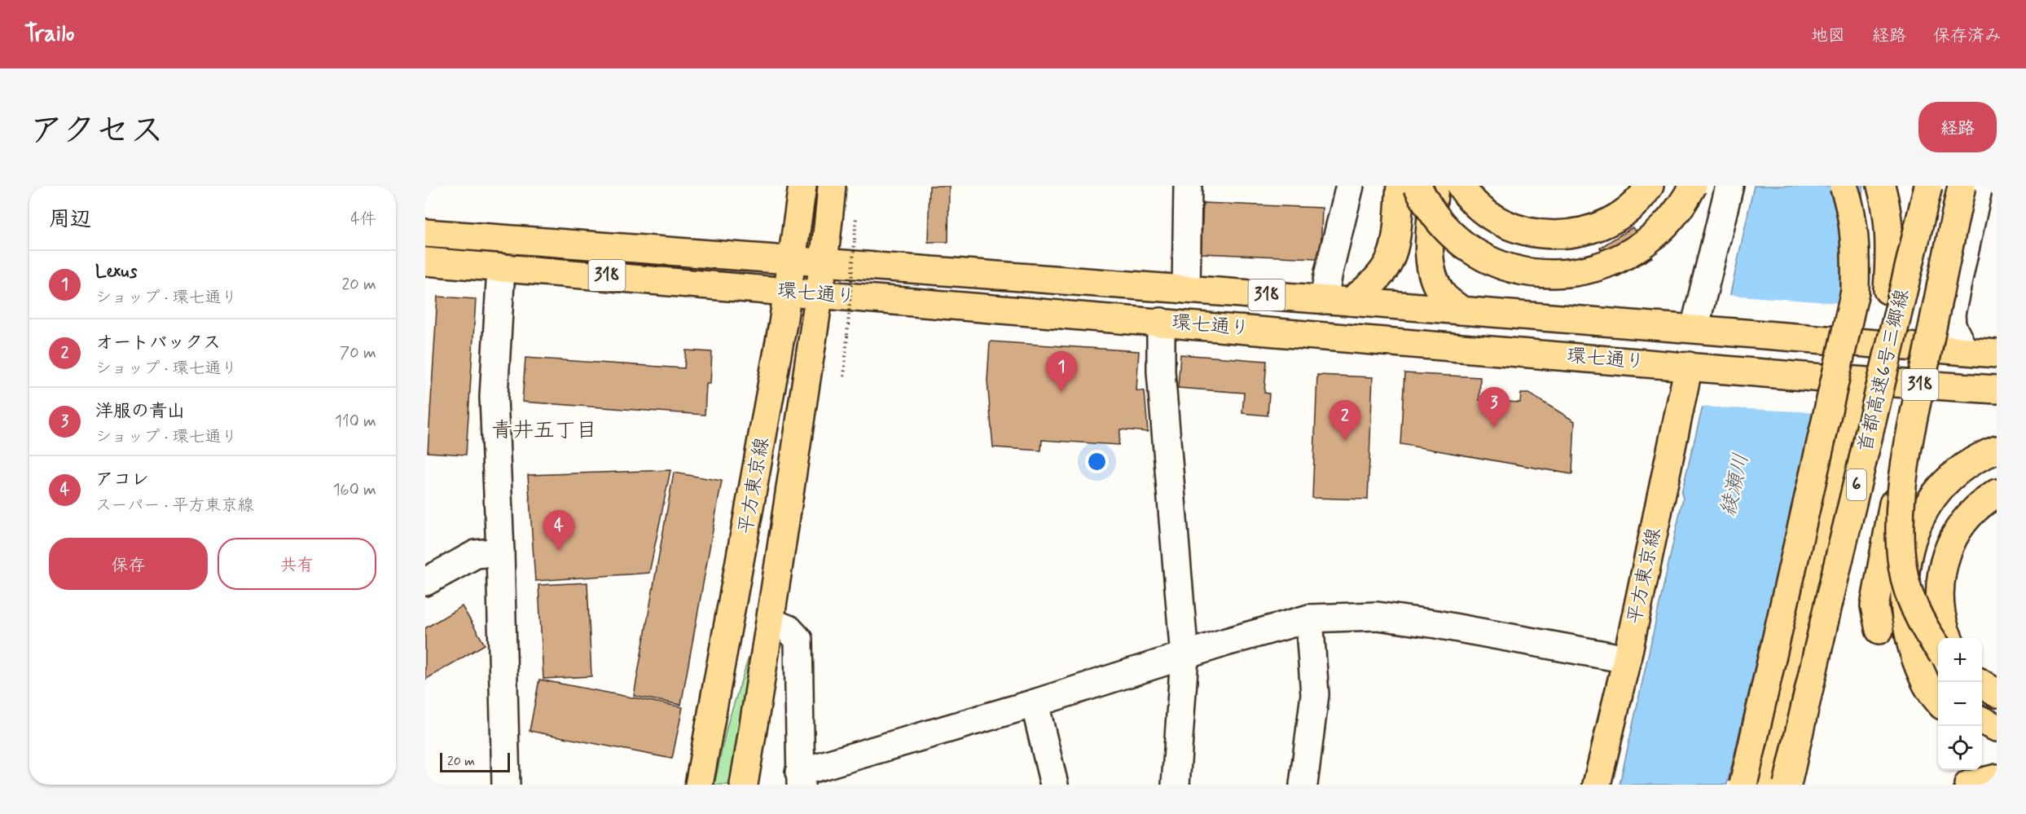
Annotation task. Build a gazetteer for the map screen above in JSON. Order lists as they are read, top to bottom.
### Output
{
  "streets": {
    "main road": [
      "318",
      "環七通り",
      "首都高速6号三郷線",
      "6",
      "平方東京線"
    ]
  },
  "crossings": [
    ["環七通り", "平方東京線"]
  ],
  "districts": ["青井五丁目"],
  "water": ["綾瀬川"],
  "scale_bar": "20 m",
  "page": {
    "header": "Trailo",
    "nav": ["地図", "経路", "保存済み"],
    "title": "アクセス",
    "buttons": [
      "経路",
      ["保存", "共有"]
    ],
    "heading": ["周辺", "4件"],
    "list": [
      {
        "mark": "1",
        "name": "Lexus",
        "note": "ショップ · 環七通り",
        "value": "20 m"
      },
      {
        "mark": "2",
        "name": "オートバックス",
        "note": "ショップ · 環七通り",
        "value": "70 m"
      },
      {
        "mark": "3",
        "name": "洋服の青山",
        "note": "ショップ · 環七通り",
        "value": "110 m"
      },
      {
        "mark": "4",
        "name": "アコレ",
        "note": "スーパー · 平方東京線",
        "value": "160 m"
      }
    ],
    "pins": [
      "1",
      "3",
      "2",
      "4"
    ],
    "map_buttons": ["+", "−"],
    "scale": "20 m"
  }
}
